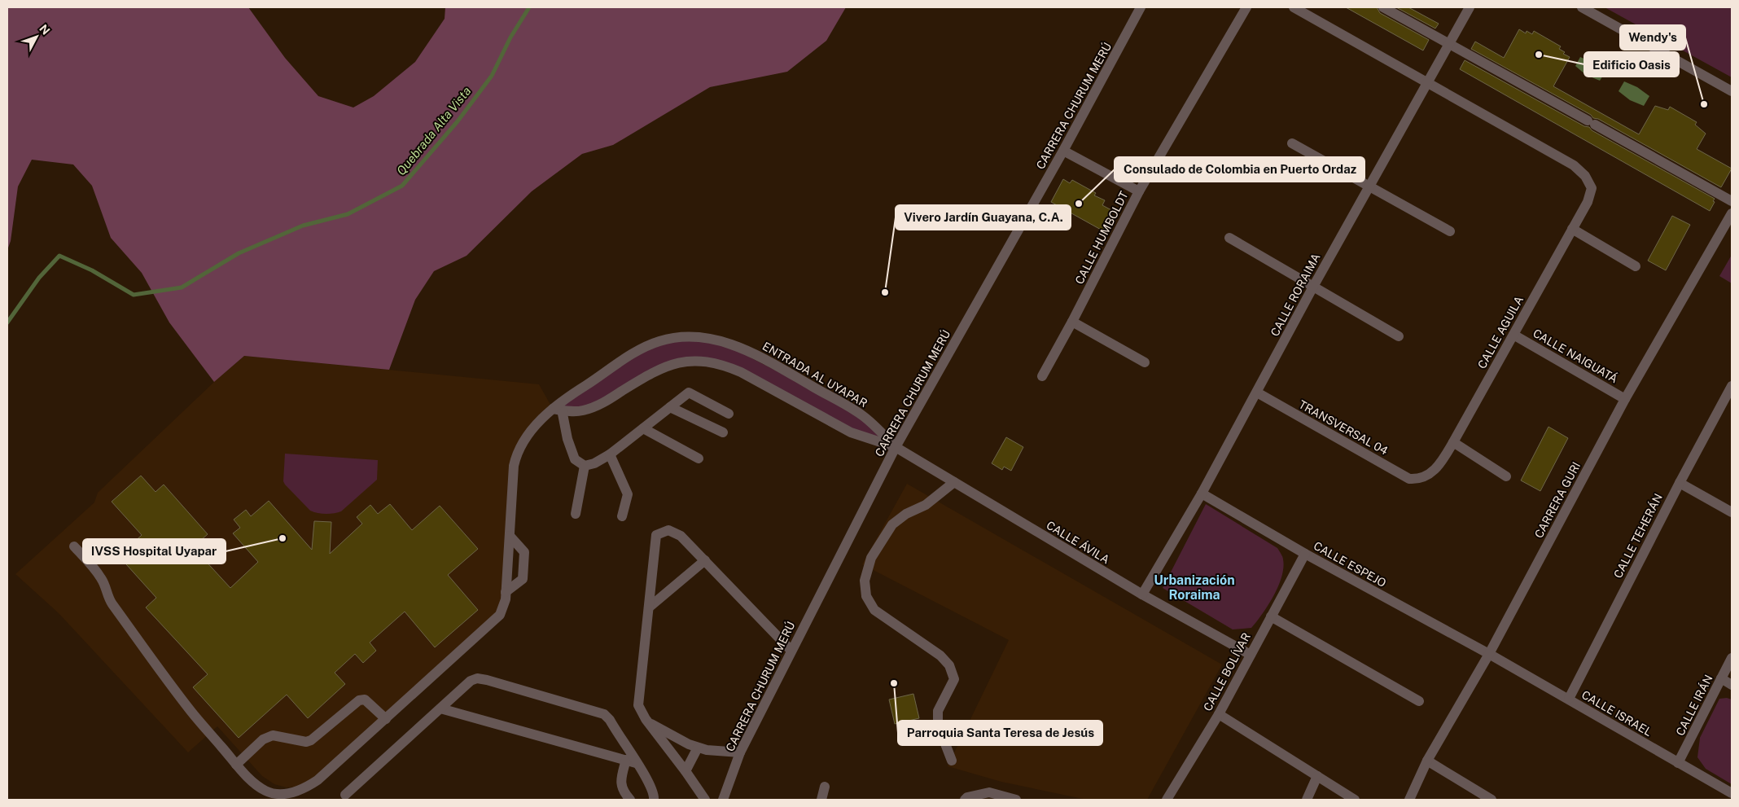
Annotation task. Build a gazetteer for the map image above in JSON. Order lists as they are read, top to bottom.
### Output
{
  "streets": {
    "street": [
      "CARRERA CHURUM MERÚ",
      "CALLE HUMBOLDT",
      "CALLE RORAIMA",
      "CALLE AGUILA",
      "CALLE NAIGUATÁ",
      "ENTRADA AL UYAPAR",
      "TRANSVERSAL 04",
      "CARRERA GURI",
      "CALLE TEHERÁN",
      "CALLE ÁVILA",
      "CALLE ESPEJO",
      "CALLE BOLÍVAR",
      "CALLE IRÁN",
      "CALLE ISRAEL"
    ]
  },
  "crossings": [
    ["CARRERA CHURUM MERÚ", "ENTRADA AL UYAPAR"],
    ["CARRERA CHURUM MERÚ", "CALLE ÁVILA"],
    ["CALLE RORAIMA", "CALLE AGUILA"],
    ["CALLE RORAIMA", "TRANSVERSAL 04"],
    ["CALLE RORAIMA", "CALLE ÁVILA"],
    ["CALLE RORAIMA", "CALLE ESPEJO"],
    ["CALLE AGUILA", "CALLE NAIGUATÁ"],
    ["CALLE AGUILA", "TRANSVERSAL 04"],
    ["CALLE NAIGUATÁ", "CARRERA GURI"],
    ["ENTRADA AL UYAPAR", "CALLE ÁVILA"],
    ["CARRERA GURI", "CALLE ESPEJO"],
    ["CARRERA GURI", "CALLE ISRAEL"],
    ["CALLE TEHERÁN", "CALLE ISRAEL"],
    ["CALLE ÁVILA", "CALLE BOLÍVAR"],
    ["CALLE ESPEJO", "CALLE BOLÍVAR"],
    ["CALLE ESPEJO", "CALLE ISRAEL"],
    ["CALLE IRÁN", "CALLE ISRAEL"]
  ],
  "districts": ["Urbanización Roraima"],
  "water": ["Quebrada Alta Vista"],
  "places": [
    "Edificio Oasis",
    "Wendy's",
    "Consulado de Colombia en Puerto Ordaz",
    "Vivero Jardín Guayana, C.A.",
    "IVSS Hospital Uyapar",
    "Parroquia Santa Teresa de Jesús"
  ],
  "north": "top right"
}
